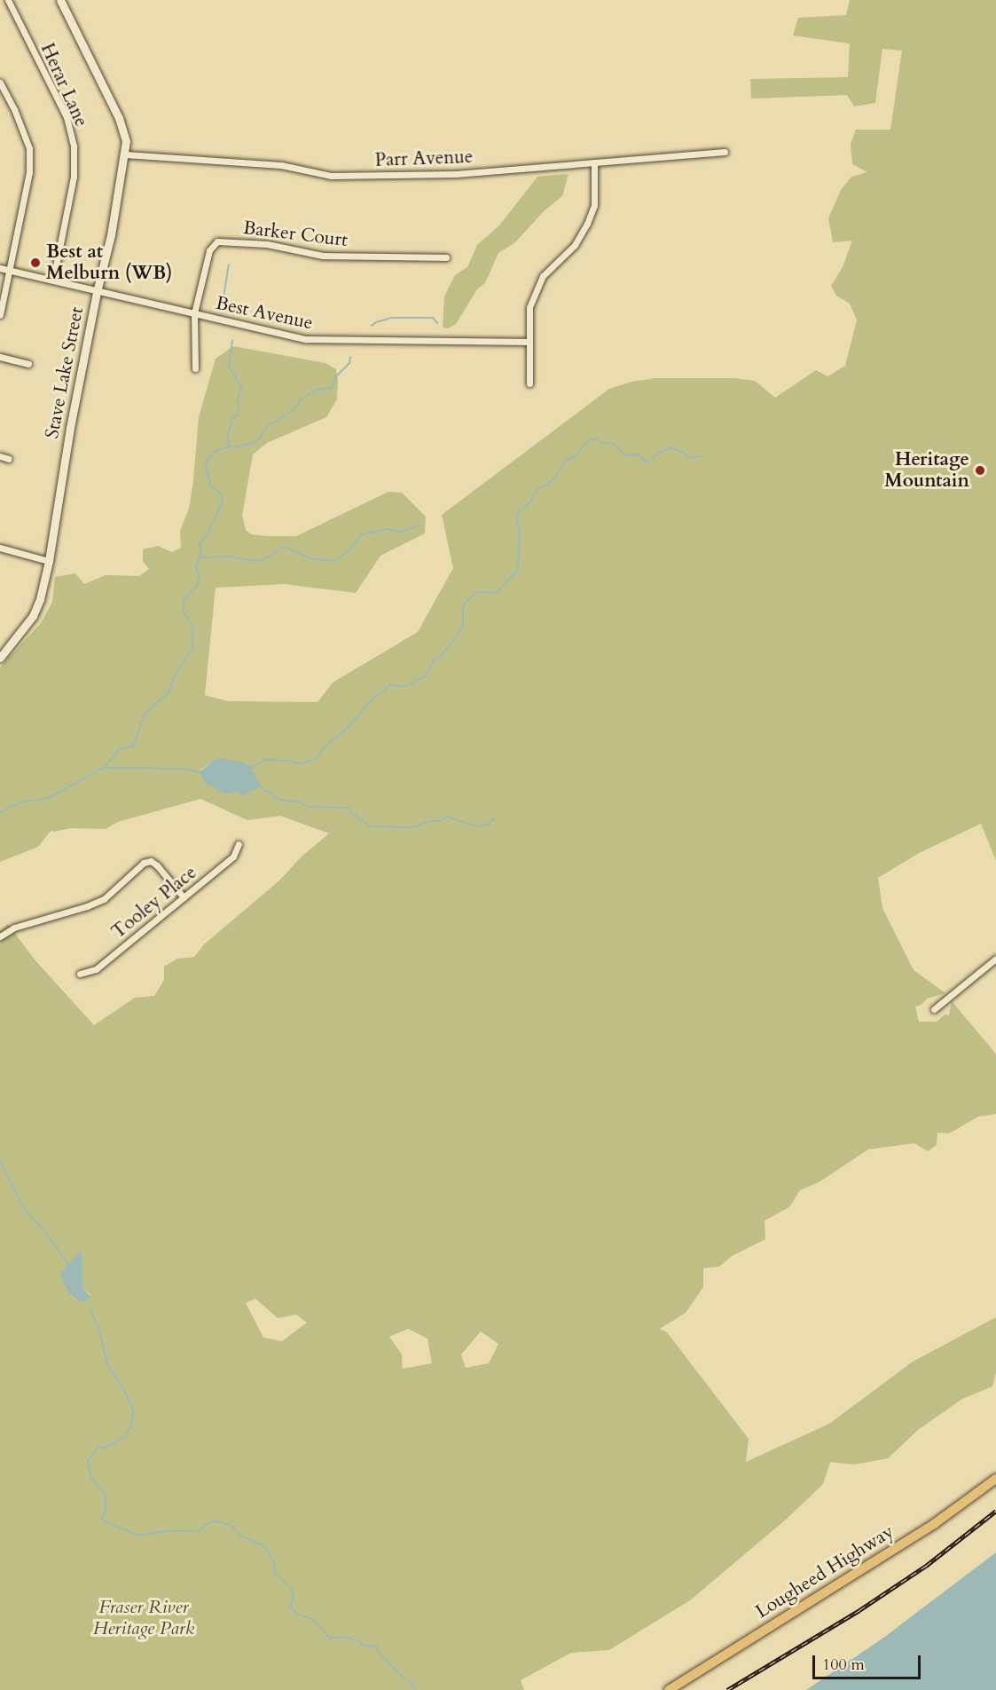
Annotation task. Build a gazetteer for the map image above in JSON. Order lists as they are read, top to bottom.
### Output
{
  "streets": {
    "main road": ["Stave Lake Street", "Lougheed Highway"],
    "street": [
      "Herar Lane",
      "Parr Avenue",
      "Barker Court",
      "Best Avenue",
      "Tooley Place"
    ]
  },
  "crossings": [
    ["Herar Lane", "Best Avenue"],
    ["Parr Avenue", "Stave Lake Street"],
    ["Barker Court", "Best Avenue"],
    ["Best Avenue", "Stave Lake Street"]
  ],
  "parks": ["Fraser River Heritage Park"],
  "places": ["Best at Melburn (WB)", "Heritage Mountain"],
  "scale_bar": "100 m"
}
